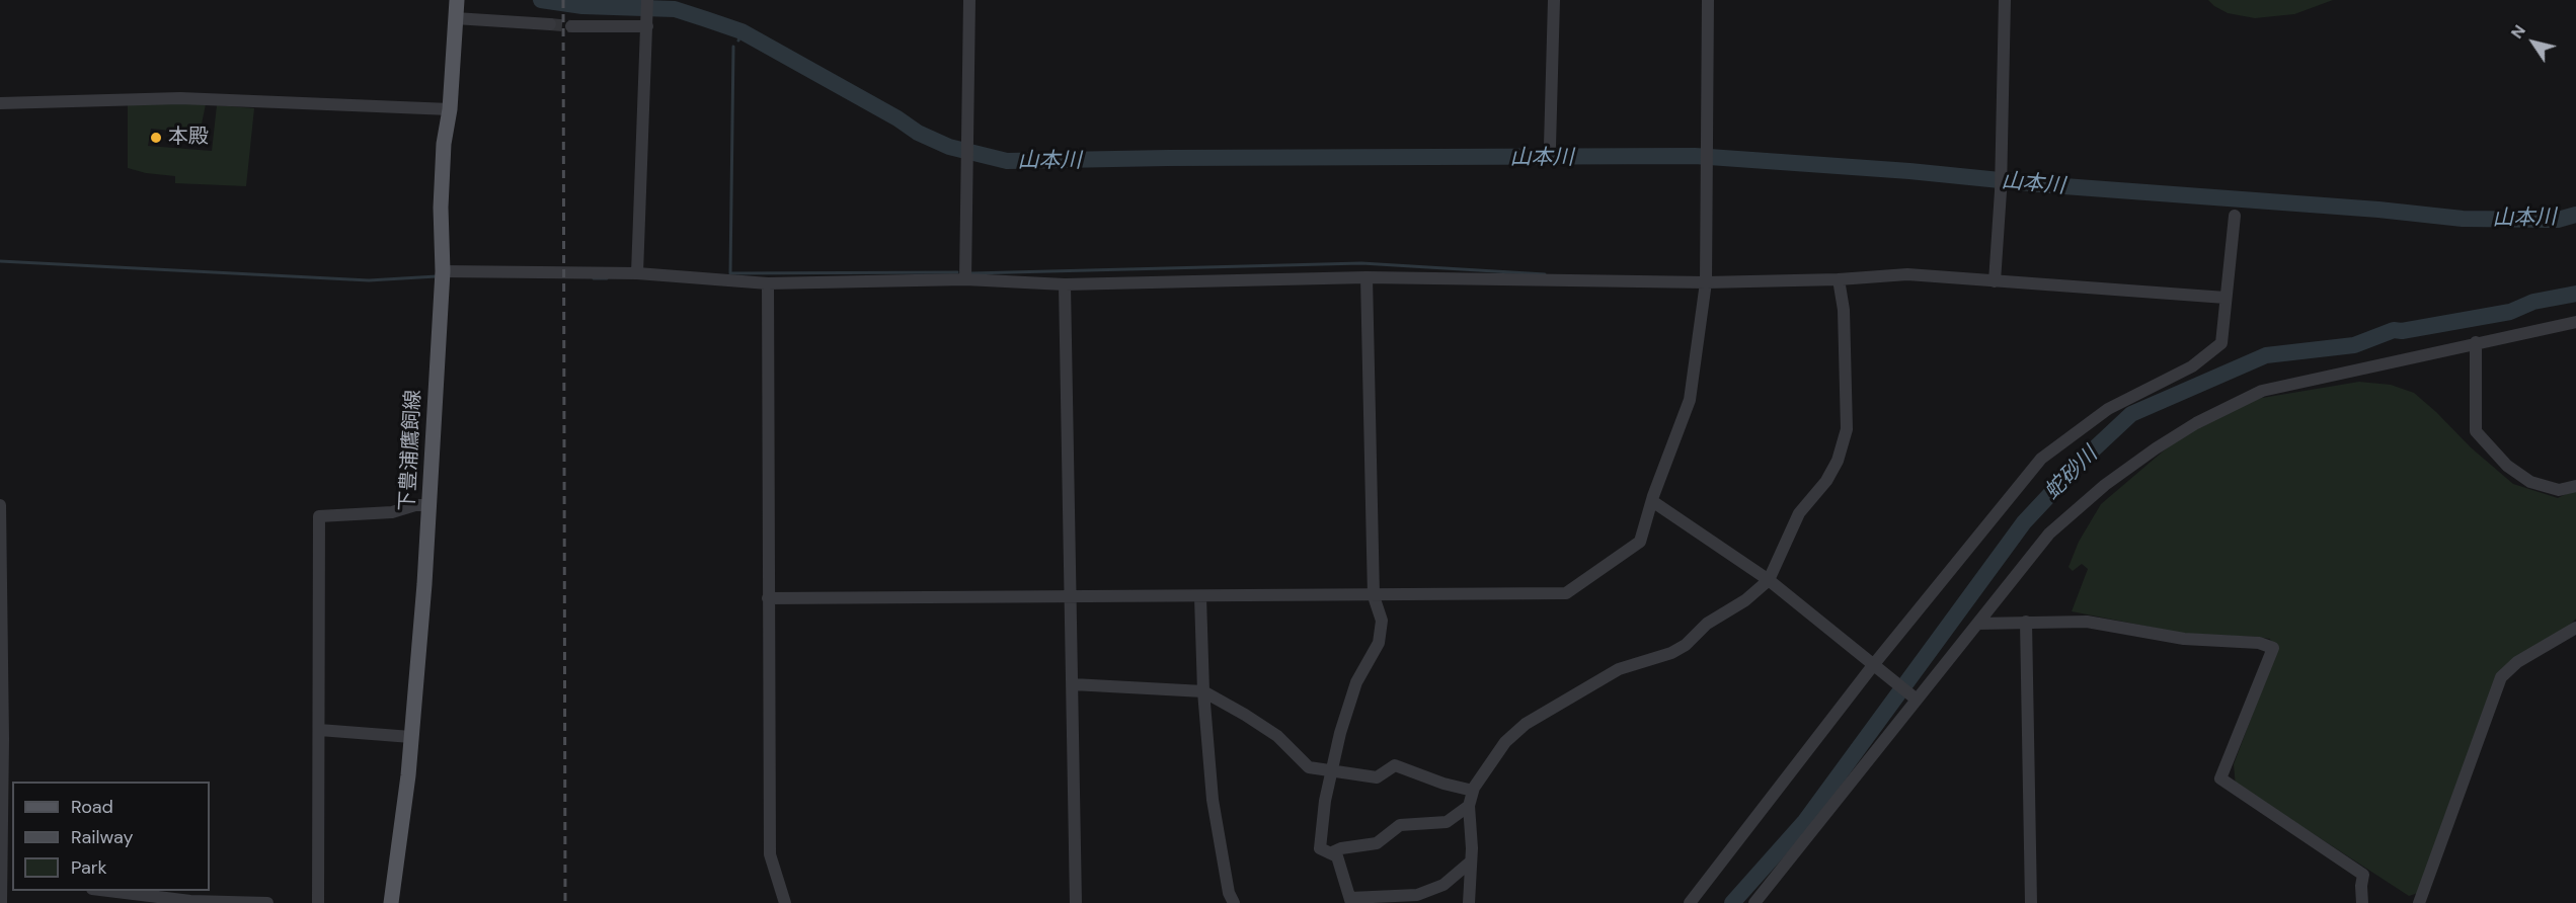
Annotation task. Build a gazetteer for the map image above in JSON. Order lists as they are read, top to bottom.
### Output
{
  "streets": {
    "main road": ["下豊浦鷹飼線"]
  },
  "water": ["山本川", "蛇砂川"],
  "places": ["本殿"],
  "legend": ["Road", "Railway", "Park"],
  "north": "top left"
}
